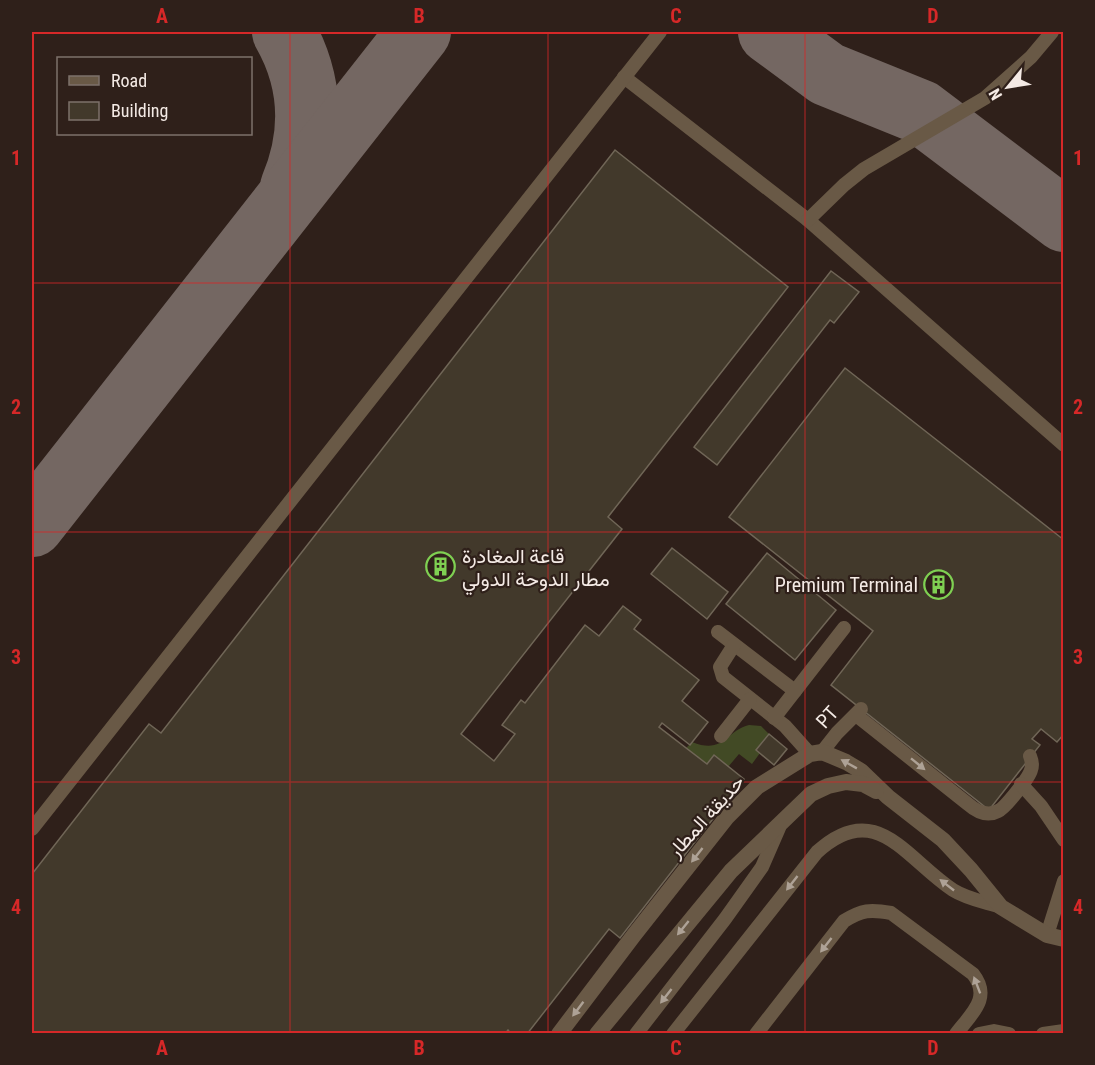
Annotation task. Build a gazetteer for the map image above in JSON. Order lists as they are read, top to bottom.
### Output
{
  "streets": {
    "street": ["حديقة المطار"],
    "lane": ["PT"]
  },
  "crossings": [
    ["PT", "حديقة المطار"]
  ],
  "places": {
    "building": ["قاعة المغادرة مطار الدوحة الدولي", "Premium Terminal"]
  },
  "legend": ["Road", "Building"],
  "north": "bottom left",
  "grid": {
    "columns": [
      "A",
      "B",
      "C",
      "D"
    ],
    "rows": [
      "1",
      "2",
      "3",
      "4"
    ]
  }
}
